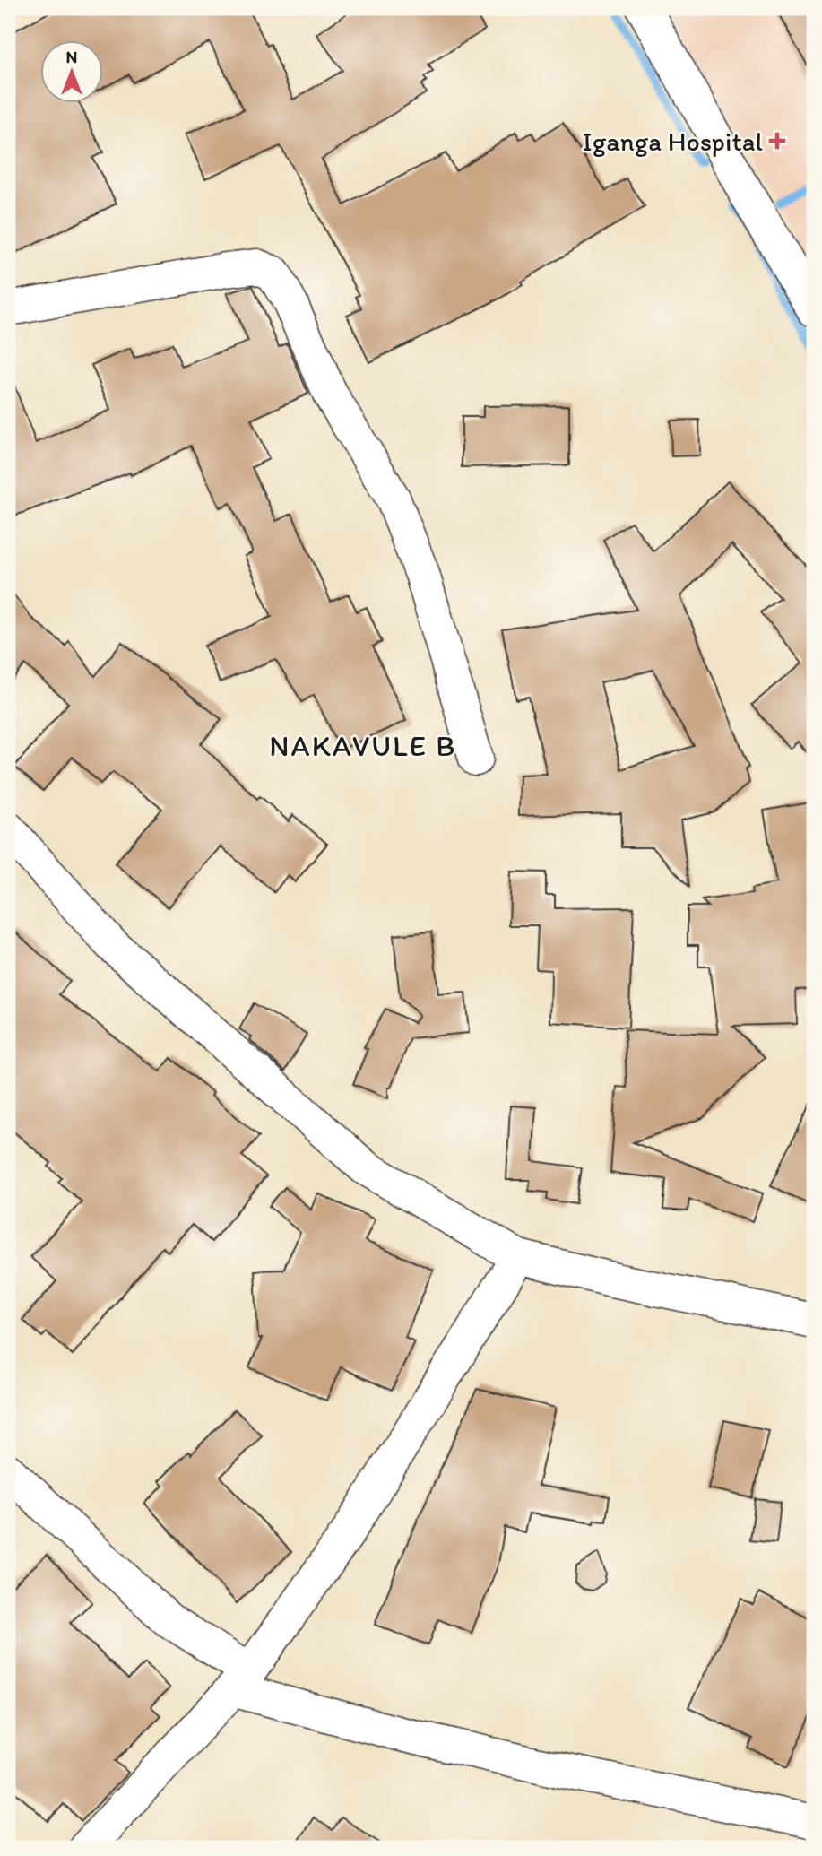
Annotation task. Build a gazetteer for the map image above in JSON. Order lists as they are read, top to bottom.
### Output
{
  "districts": ["NAKAVULE B"],
  "places": {
    "health": ["Iganga Hospital"]
  },
  "north": "top"
}
